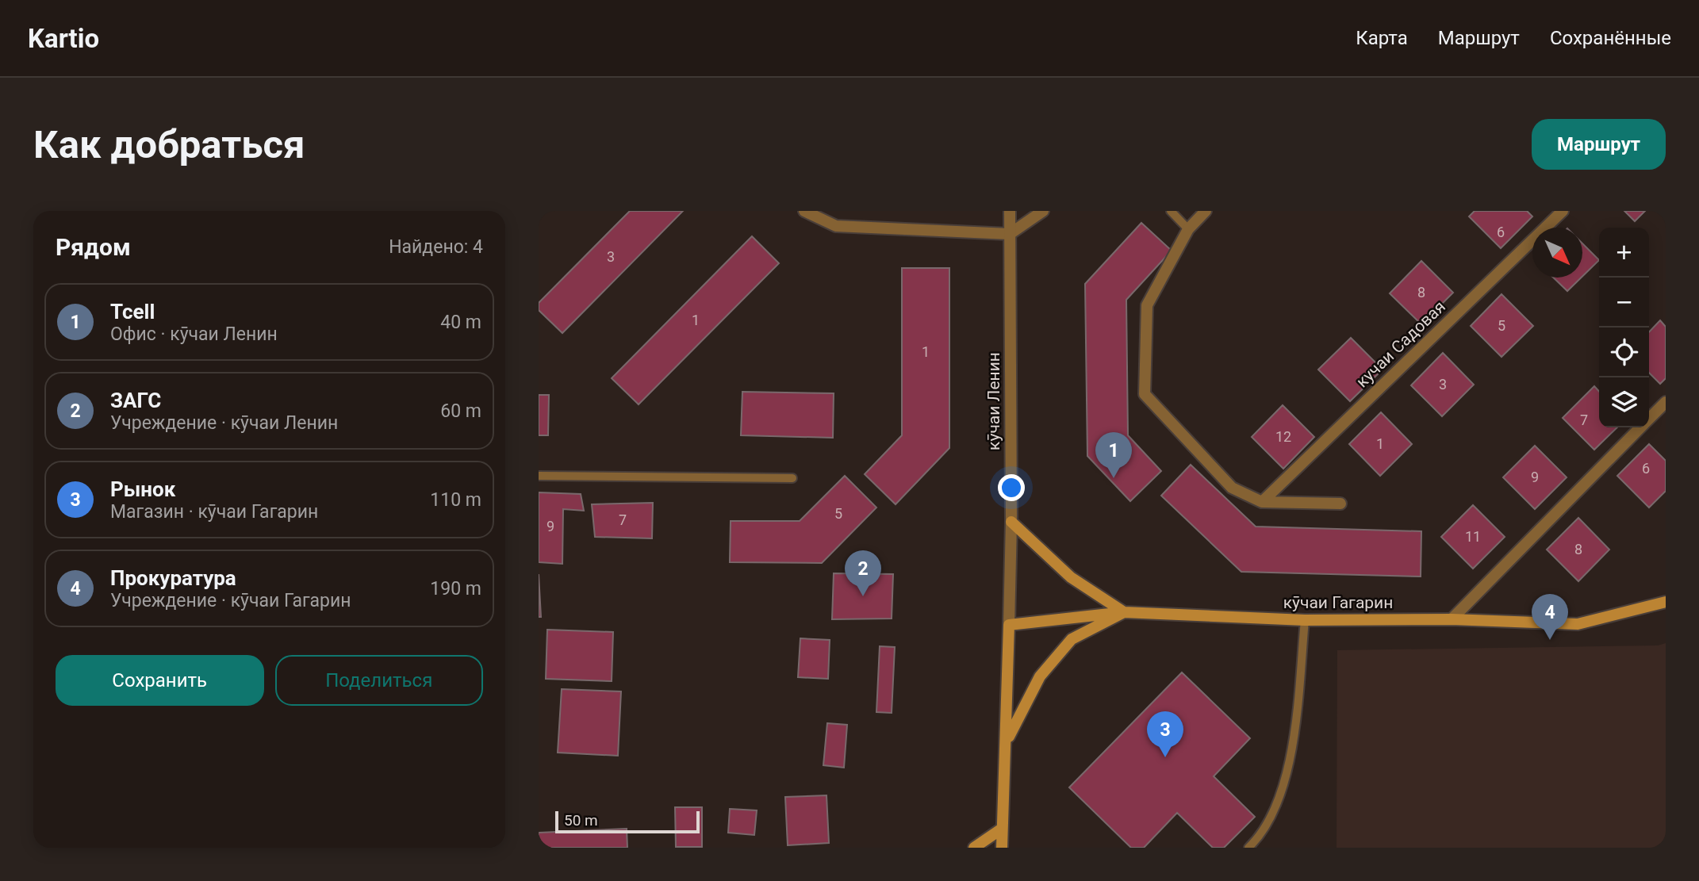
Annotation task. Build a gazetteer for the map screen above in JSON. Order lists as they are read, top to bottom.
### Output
{
  "streets": {
    "main road": ["кӯчаи Гагарин"],
    "street": ["кучаи Садовая", "кӯчаи Ленин"]
  },
  "crossings": [
    ["кӯчаи Ленин", "кӯчаи Гагарин"]
  ],
  "house_numbers": [
    "6",
    "3",
    "8",
    "1",
    "5",
    "1",
    "3",
    "7",
    "12",
    "1",
    "6",
    "9",
    "5",
    "7",
    "9",
    "11",
    "8"
  ],
  "scale_bar": "50 m",
  "north": "bottom right",
  "page": {
    "header": "Kartio",
    "nav": ["Карта", "Маршрут", "Сохранённые"],
    "buttons": [
      "Маршрут",
      ["Сохранить", "Поделиться"]
    ],
    "title": "Как добраться",
    "heading": ["Рядом", "Найдено: 4"],
    "map_buttons": ["+", "−"],
    "list": [
      {
        "mark": "1",
        "name": "Tcell",
        "note": "Офис · кӯчаи Ленин",
        "value": "40 m"
      },
      {
        "mark": "2",
        "name": "ЗАГС",
        "note": "Учреждение · кӯчаи Ленин",
        "value": "60 m"
      },
      {
        "mark": "3",
        "name": "Рынок",
        "note": "Магазин · кӯчаи Гагарин",
        "value": "110 m"
      },
      {
        "mark": "4",
        "name": "Прокуратура",
        "note": "Учреждение · кӯчаи Гагарин",
        "value": "190 m"
      }
    ],
    "pins": [
      "1",
      "2",
      "4",
      "3"
    ],
    "scale": "50 m"
  }
}
